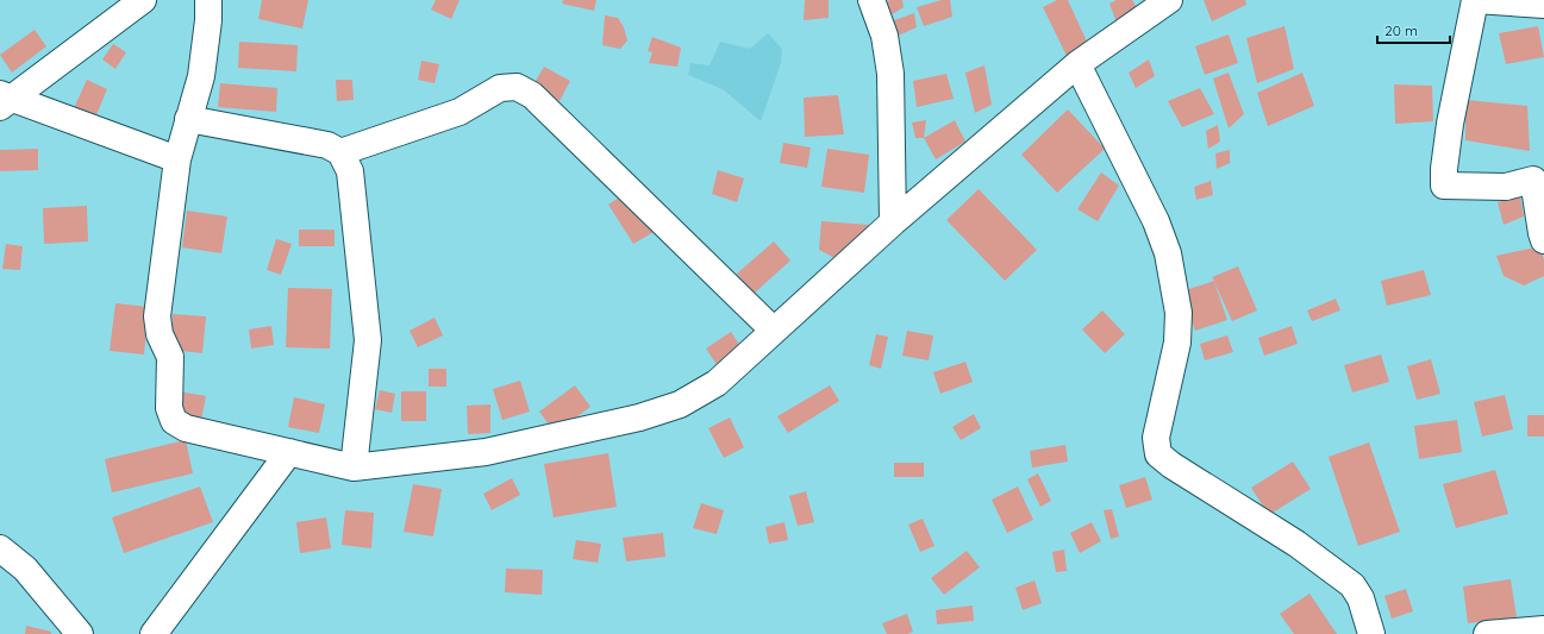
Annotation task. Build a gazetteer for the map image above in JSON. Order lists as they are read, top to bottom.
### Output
{
  "scale_bar": "20 m"
}
